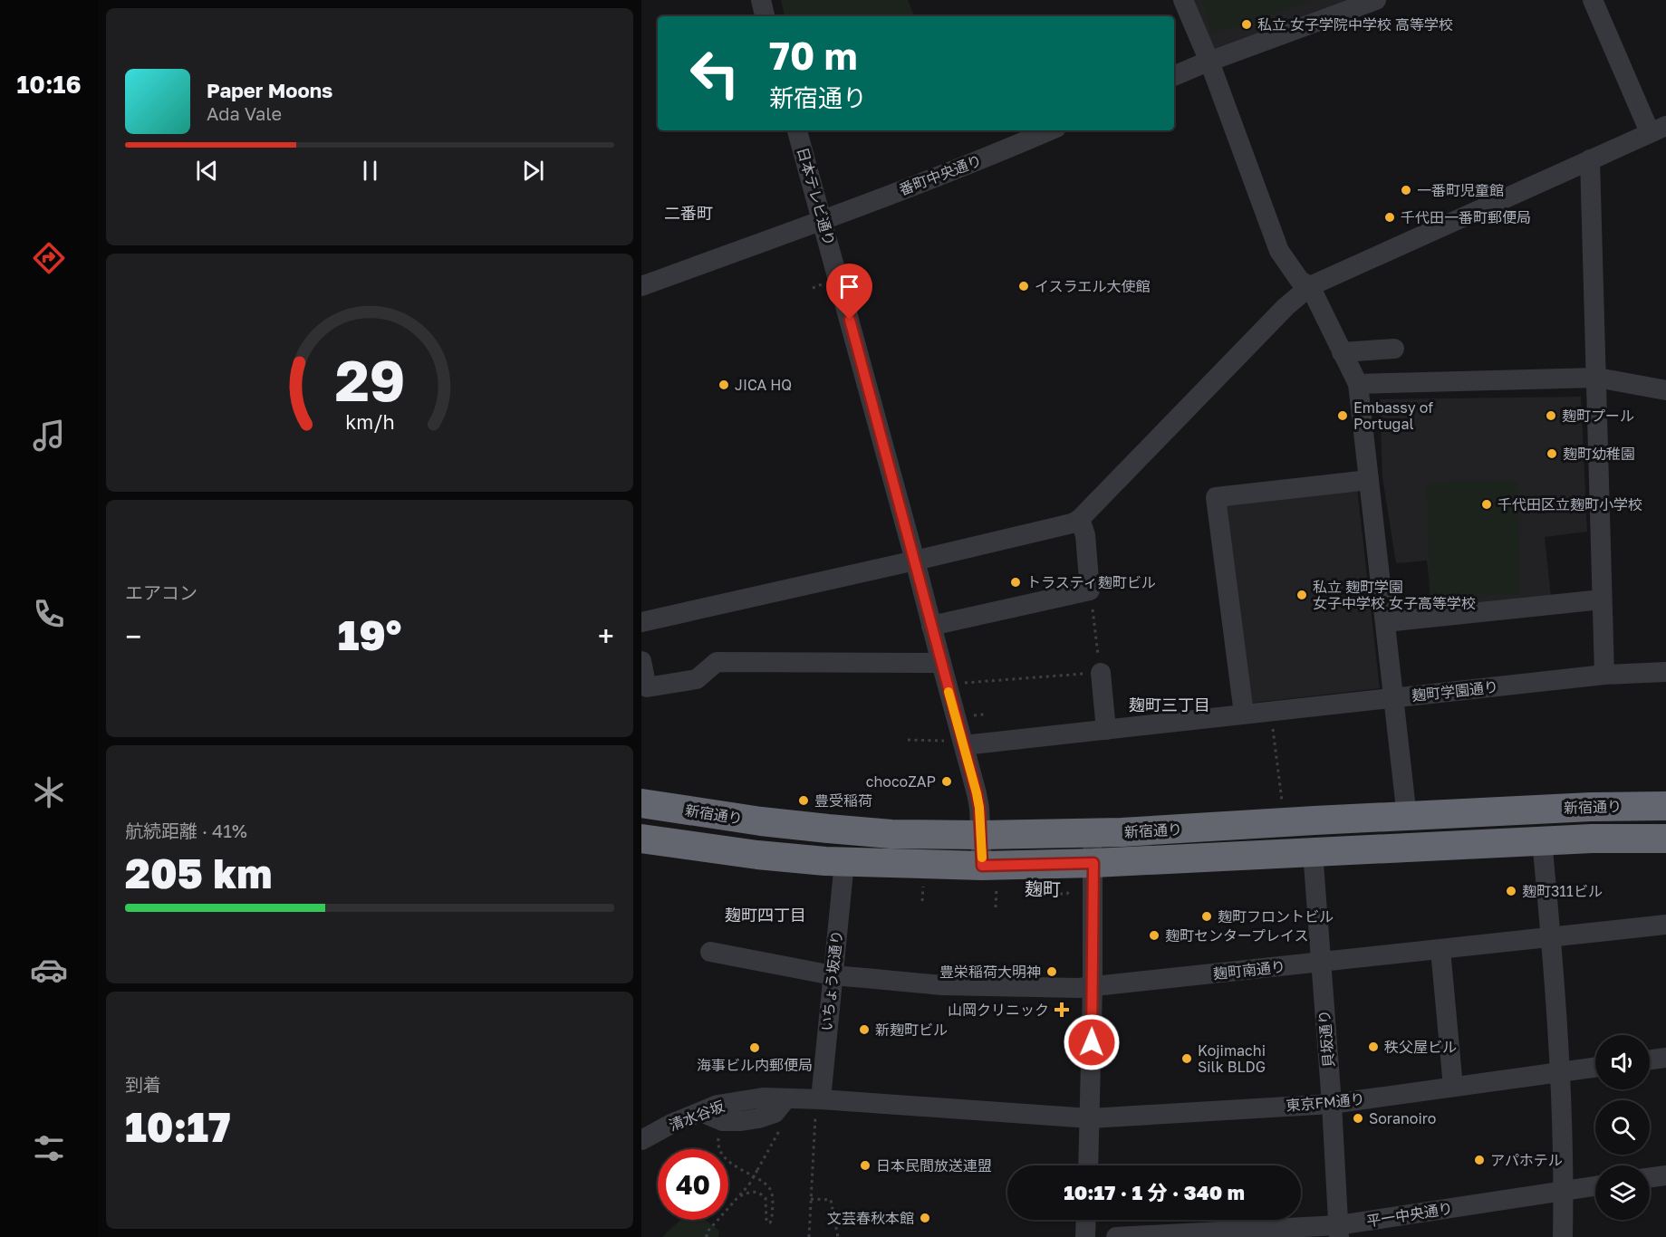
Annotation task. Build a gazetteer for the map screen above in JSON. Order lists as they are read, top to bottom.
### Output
{
  "streets": {
    "highway": ["新宿通り"],
    "street": [
      "番町中央通り",
      "日本テレビ通り",
      "麹町学園通り",
      "麹町南通り",
      "いちょう坂通り",
      "貝坂通り",
      "東京FM通り",
      "清水谷坂",
      "平一中央通り"
    ]
  },
  "crossings": [
    ["番町中央通り", "日本テレビ通り"],
    ["日本テレビ通り", "麹町学園通り"],
    ["日本テレビ通り", "新宿通り"],
    ["新宿通り", "いちょう坂通り"],
    ["新宿通り", "貝坂通り"],
    ["麹町南通り", "いちょう坂通り"],
    ["麹町南通り", "貝坂通り"],
    ["いちょう坂通り", "東京FM通り"],
    ["いちょう坂通り", "清水谷坂"],
    ["貝坂通り", "東京FM通り"],
    ["貝坂通り", "平一中央通り"],
    ["東京FM通り", "清水谷坂"]
  ],
  "districts": [
    "二番町",
    "麹町三丁目",
    "麹町",
    "麹町四丁目"
  ],
  "places": {
    "other": [
      "私立 女子学院中学校 高等学校",
      "一番町児童館",
      "千代田一番町郵便局",
      "イスラエル大使館",
      "JICA HQ",
      "Embassy of Portugal",
      "麹町プール",
      "麹町幼稚園",
      "千代田区立麹町小学校",
      "トラスティ麹町ビル",
      "私立 麹町学園 女子中学校 女子高等学校",
      "chocoZAP",
      "豊受稲荷",
      "麹町311ビル",
      "麹町フロントビル",
      "麹町センタープレイス",
      "豊栄稲荷大明神",
      "新麹町ビル",
      "秩父屋ビル",
      "海事ビル内郵便局",
      "Kojimachi Silk BLDG",
      "Soranoiro",
      "アパホテル",
      "日本民間放送連盟",
      "文芸春秋本館"
    ],
    "health": ["山岡クリニック"]
  },
  "page": {
    "tabs": "10:16",
    "turn": ["70 m", "新宿通り"],
    "song": ["Paper Moons", "Ada Vale"],
    "tile": [
      "エアコン",
      ["航続距離 · 41%", "205 km"],
      ["到着", "10:17"]
    ],
    "heat": ["−", "19°", "+"],
    "limit": "40",
    "trip": "10:17 · 1 分 · 340 m",
    "gauge": ["29", "km/h"]
  }
}
